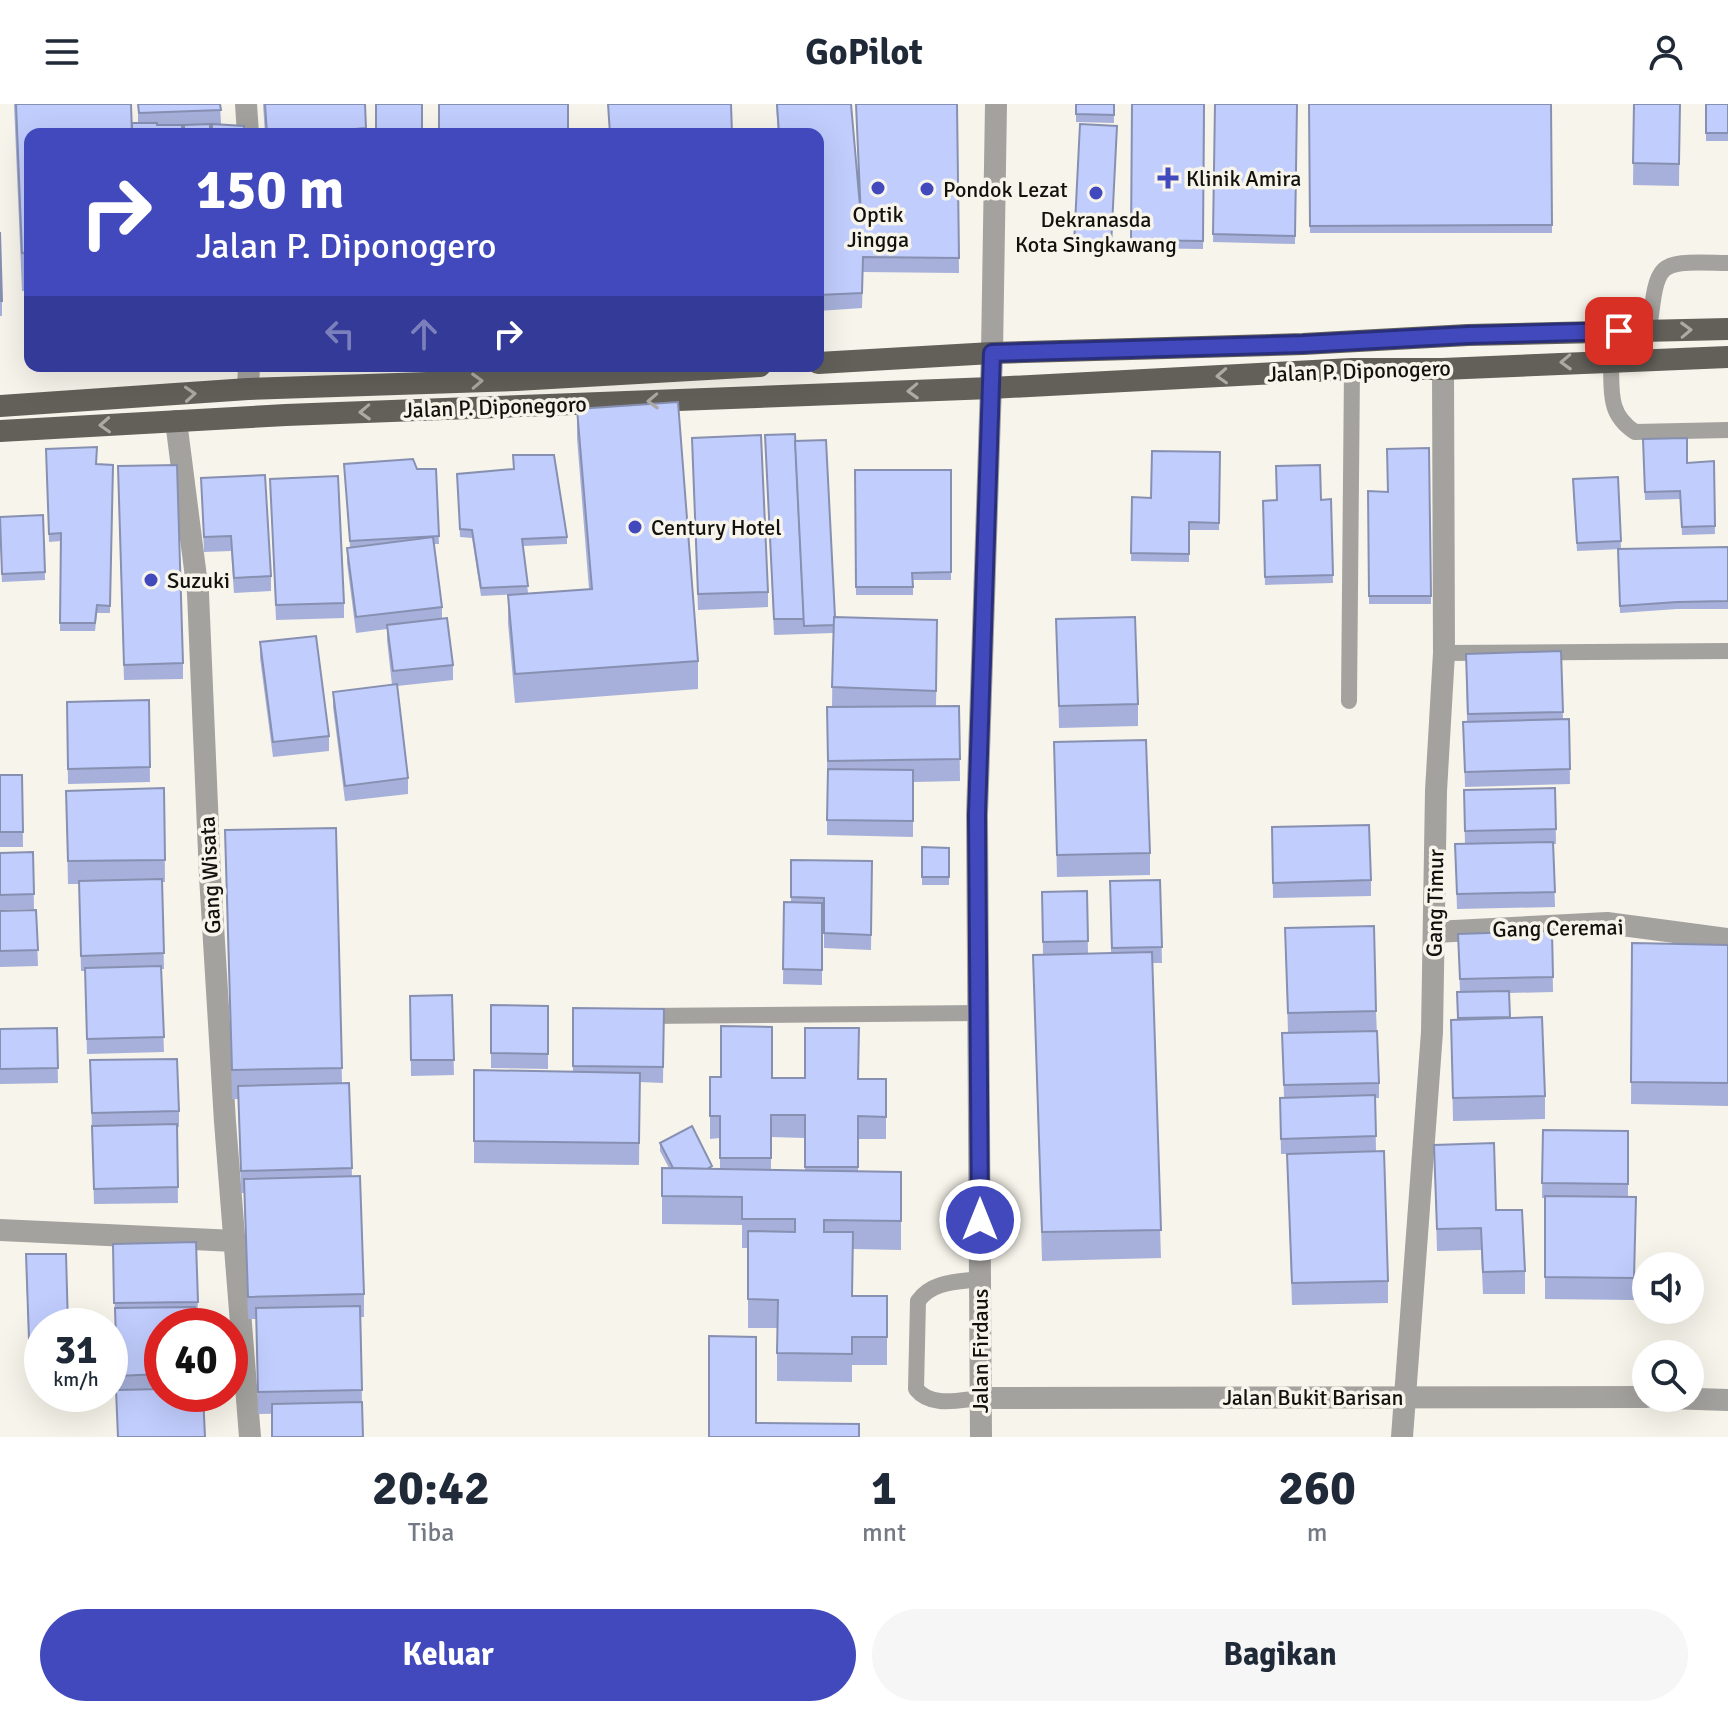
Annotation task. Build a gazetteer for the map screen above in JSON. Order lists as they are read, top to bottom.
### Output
{
  "streets": {
    "main road": ["Jalan P. Diponogero", "Jalan P. Diponegoro"],
    "street": [
      "Gang Wisata",
      "Gang Timur",
      "Gang Ceremai",
      "Jalan Firdaus",
      "Jalan Bukit Barisan"
    ]
  },
  "crossings": [
    ["Jalan P. Diponogero", "Jalan P. Diponegoro"],
    ["Jalan P. Diponogero", "Gang Timur"],
    ["Jalan P. Diponogero", "Jalan Firdaus"],
    ["Jalan P. Diponegoro", "Gang Wisata"],
    ["Jalan P. Diponegoro", "Jalan Firdaus"],
    ["Gang Timur", "Gang Ceremai"],
    ["Gang Timur", "Jalan Bukit Barisan"],
    ["Jalan Firdaus", "Jalan Bukit Barisan"]
  ],
  "places": {
    "health": ["Klinik Amira"],
    "other": [
      "Optik Jingga",
      "Pondok Lezat",
      "Dekranasda Kota Singkawang",
      "Century Hotel",
      "Suzuki"
    ]
  },
  "page": {
    "header": "GoPilot",
    "turn": ["150 m", "Jalan P. Diponogero"],
    "speed": "31 km/h",
    "limit": "40",
    "eta": [
      "20:42",
      "Tiba",
      "1",
      "mnt",
      "260",
      "m"
    ],
    "buttons": ["Keluar", "Bagikan"]
  }
}
